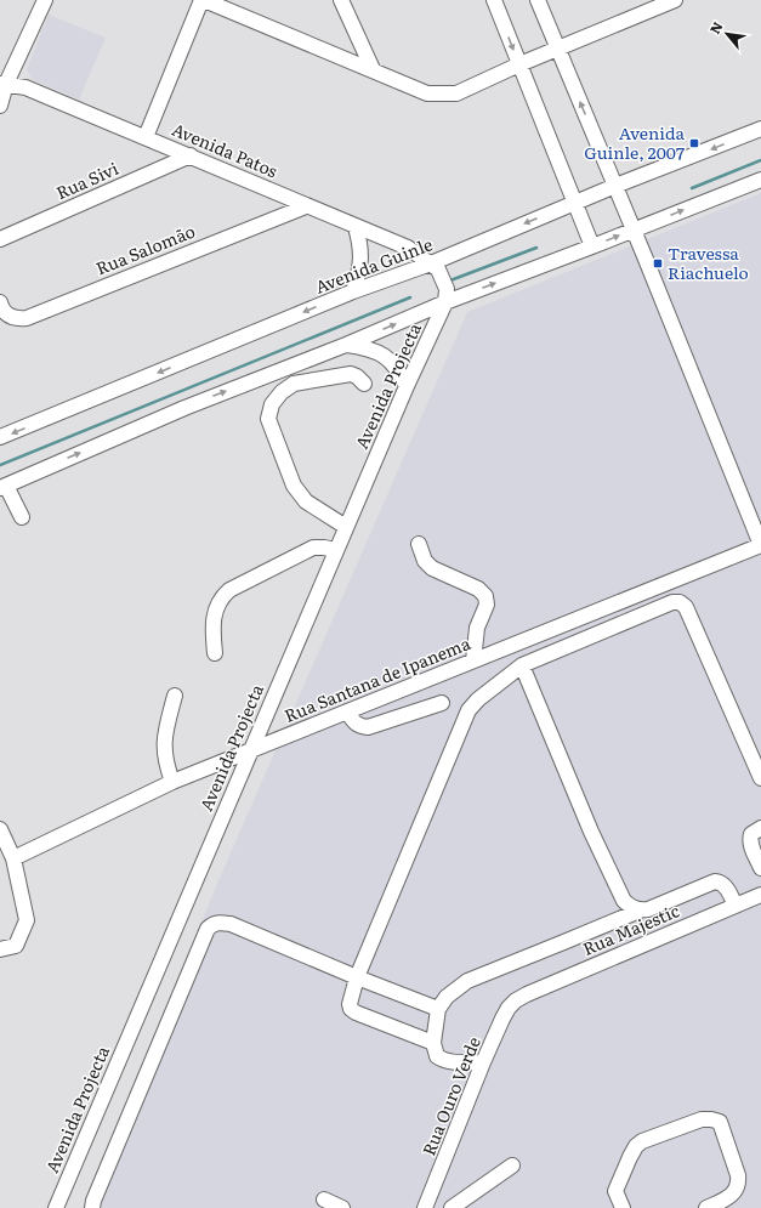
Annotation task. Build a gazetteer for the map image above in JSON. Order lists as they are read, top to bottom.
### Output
{
  "streets": {
    "street": [
      "Avenida Patos",
      "Rua Sivi",
      "Rua Salomão",
      "Avenida Guinle",
      "Avenida Projecta",
      "Rua Santana de Ipanema",
      "Rua Majestic",
      "Rua Ouro Verde"
    ]
  },
  "crossings": [
    ["Avenida Patos", "Rua Sivi"],
    ["Avenida Patos", "Rua Salomão"],
    ["Avenida Patos", "Avenida Guinle"],
    ["Avenida Projecta", "Rua Santana de Ipanema"],
    ["Rua Majestic", "Rua Ouro Verde"]
  ],
  "places": {
    "transit": ["Avenida Guinle, 2007", "Travessa Riachuelo"]
  },
  "north": "top left"
}
